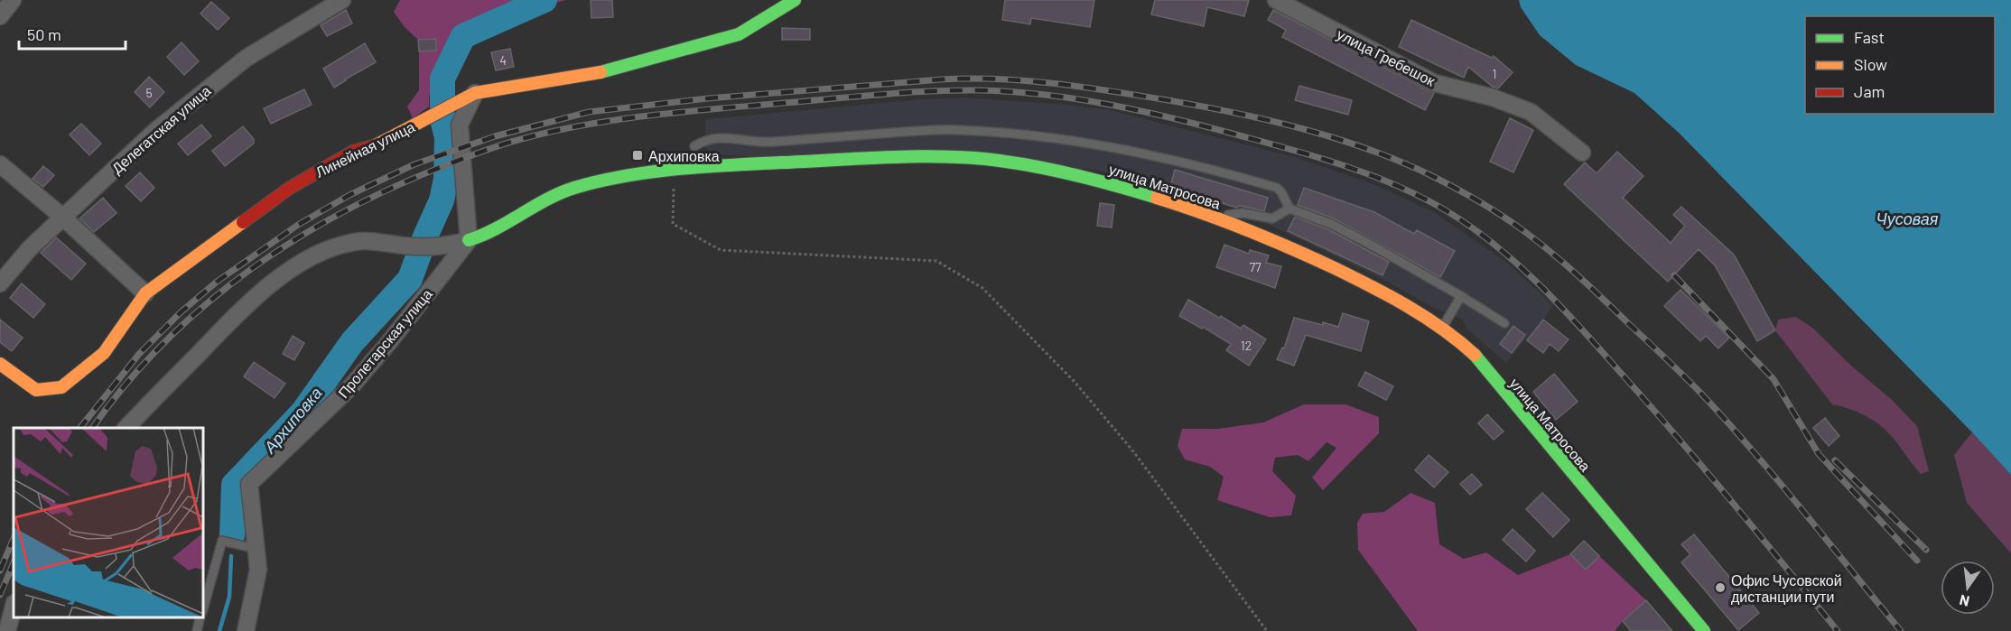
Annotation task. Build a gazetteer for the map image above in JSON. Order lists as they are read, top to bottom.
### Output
{
  "streets": {
    "street": [
      "улица Гребешок",
      "Делегатская улица",
      "Линейная улица",
      "улица Матросова",
      "Пролетарская улица"
    ]
  },
  "crossings": [
    ["улица Матросова", "Пролетарская улица"]
  ],
  "water": ["Чусовая", "Архиповка"],
  "places": {
    "transit": ["Архиповка"],
    "other": ["Офис Чусовской дистанции пути"]
  },
  "house_numbers": [
    "4",
    "1",
    "5",
    "77",
    "12"
  ],
  "legend": ["Fast", "Slow", "Jam"],
  "scale_bar": "50 m",
  "north": "bottom"
}
